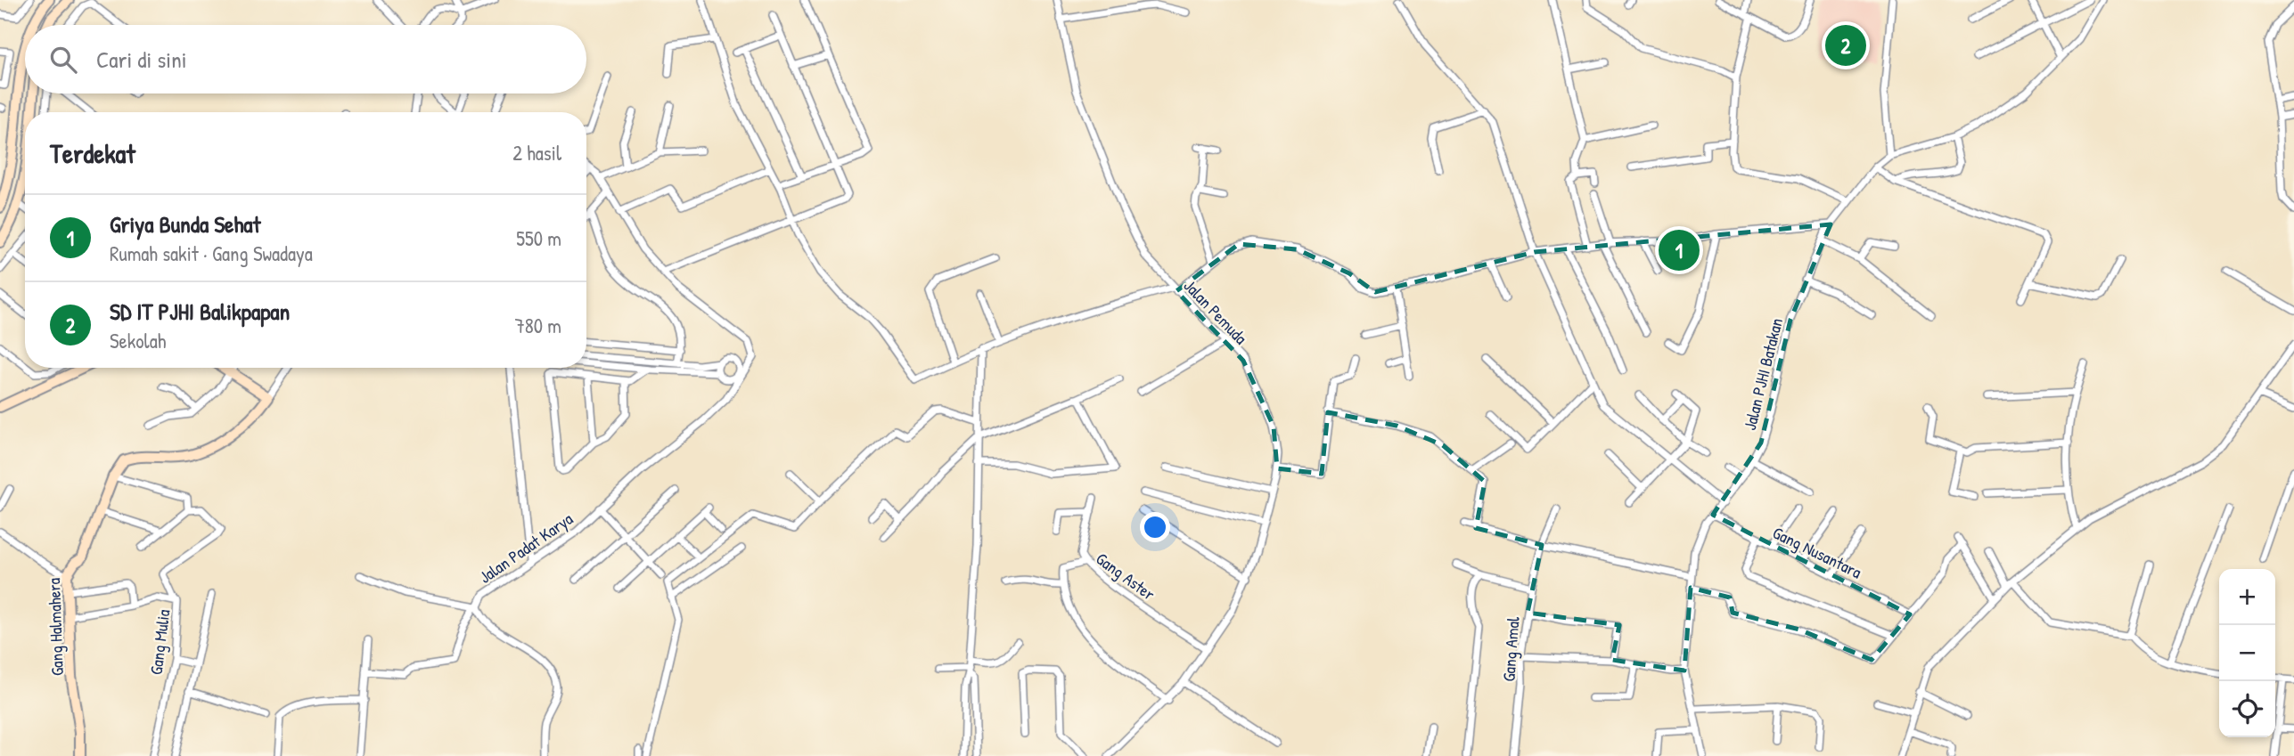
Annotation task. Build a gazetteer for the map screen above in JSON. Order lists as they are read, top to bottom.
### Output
{
  "streets": {
    "street": [
      "Jalan Pemuda",
      "Jalan PJHI Batakan",
      "Jalan Padat Karya",
      "Gang Nusantara",
      "Gang Aster",
      "Gang Halmahera",
      "Gang Mulia",
      "Gang Amal"
    ]
  },
  "crossings": [
    ["Jalan Pemuda", "Gang Aster"],
    ["Jalan PJHI Batakan", "Gang Nusantara"],
    ["Gang Halmahera", "Gang Mulia"]
  ],
  "page": {
    "pins": ["2", "1"],
    "search": "Cari di sini",
    "heading": ["Terdekat", "2 hasil"],
    "list": [
      {
        "mark": "1",
        "name": "Griya Bunda Sehat",
        "note": "Rumah sakit · Gang Swadaya",
        "value": "550 m"
      },
      {
        "mark": "2",
        "name": "SD IT PJHI Balikpapan",
        "note": "Sekolah",
        "value": "780 m"
      }
    ],
    "map_buttons": ["+", "−"]
  }
}
